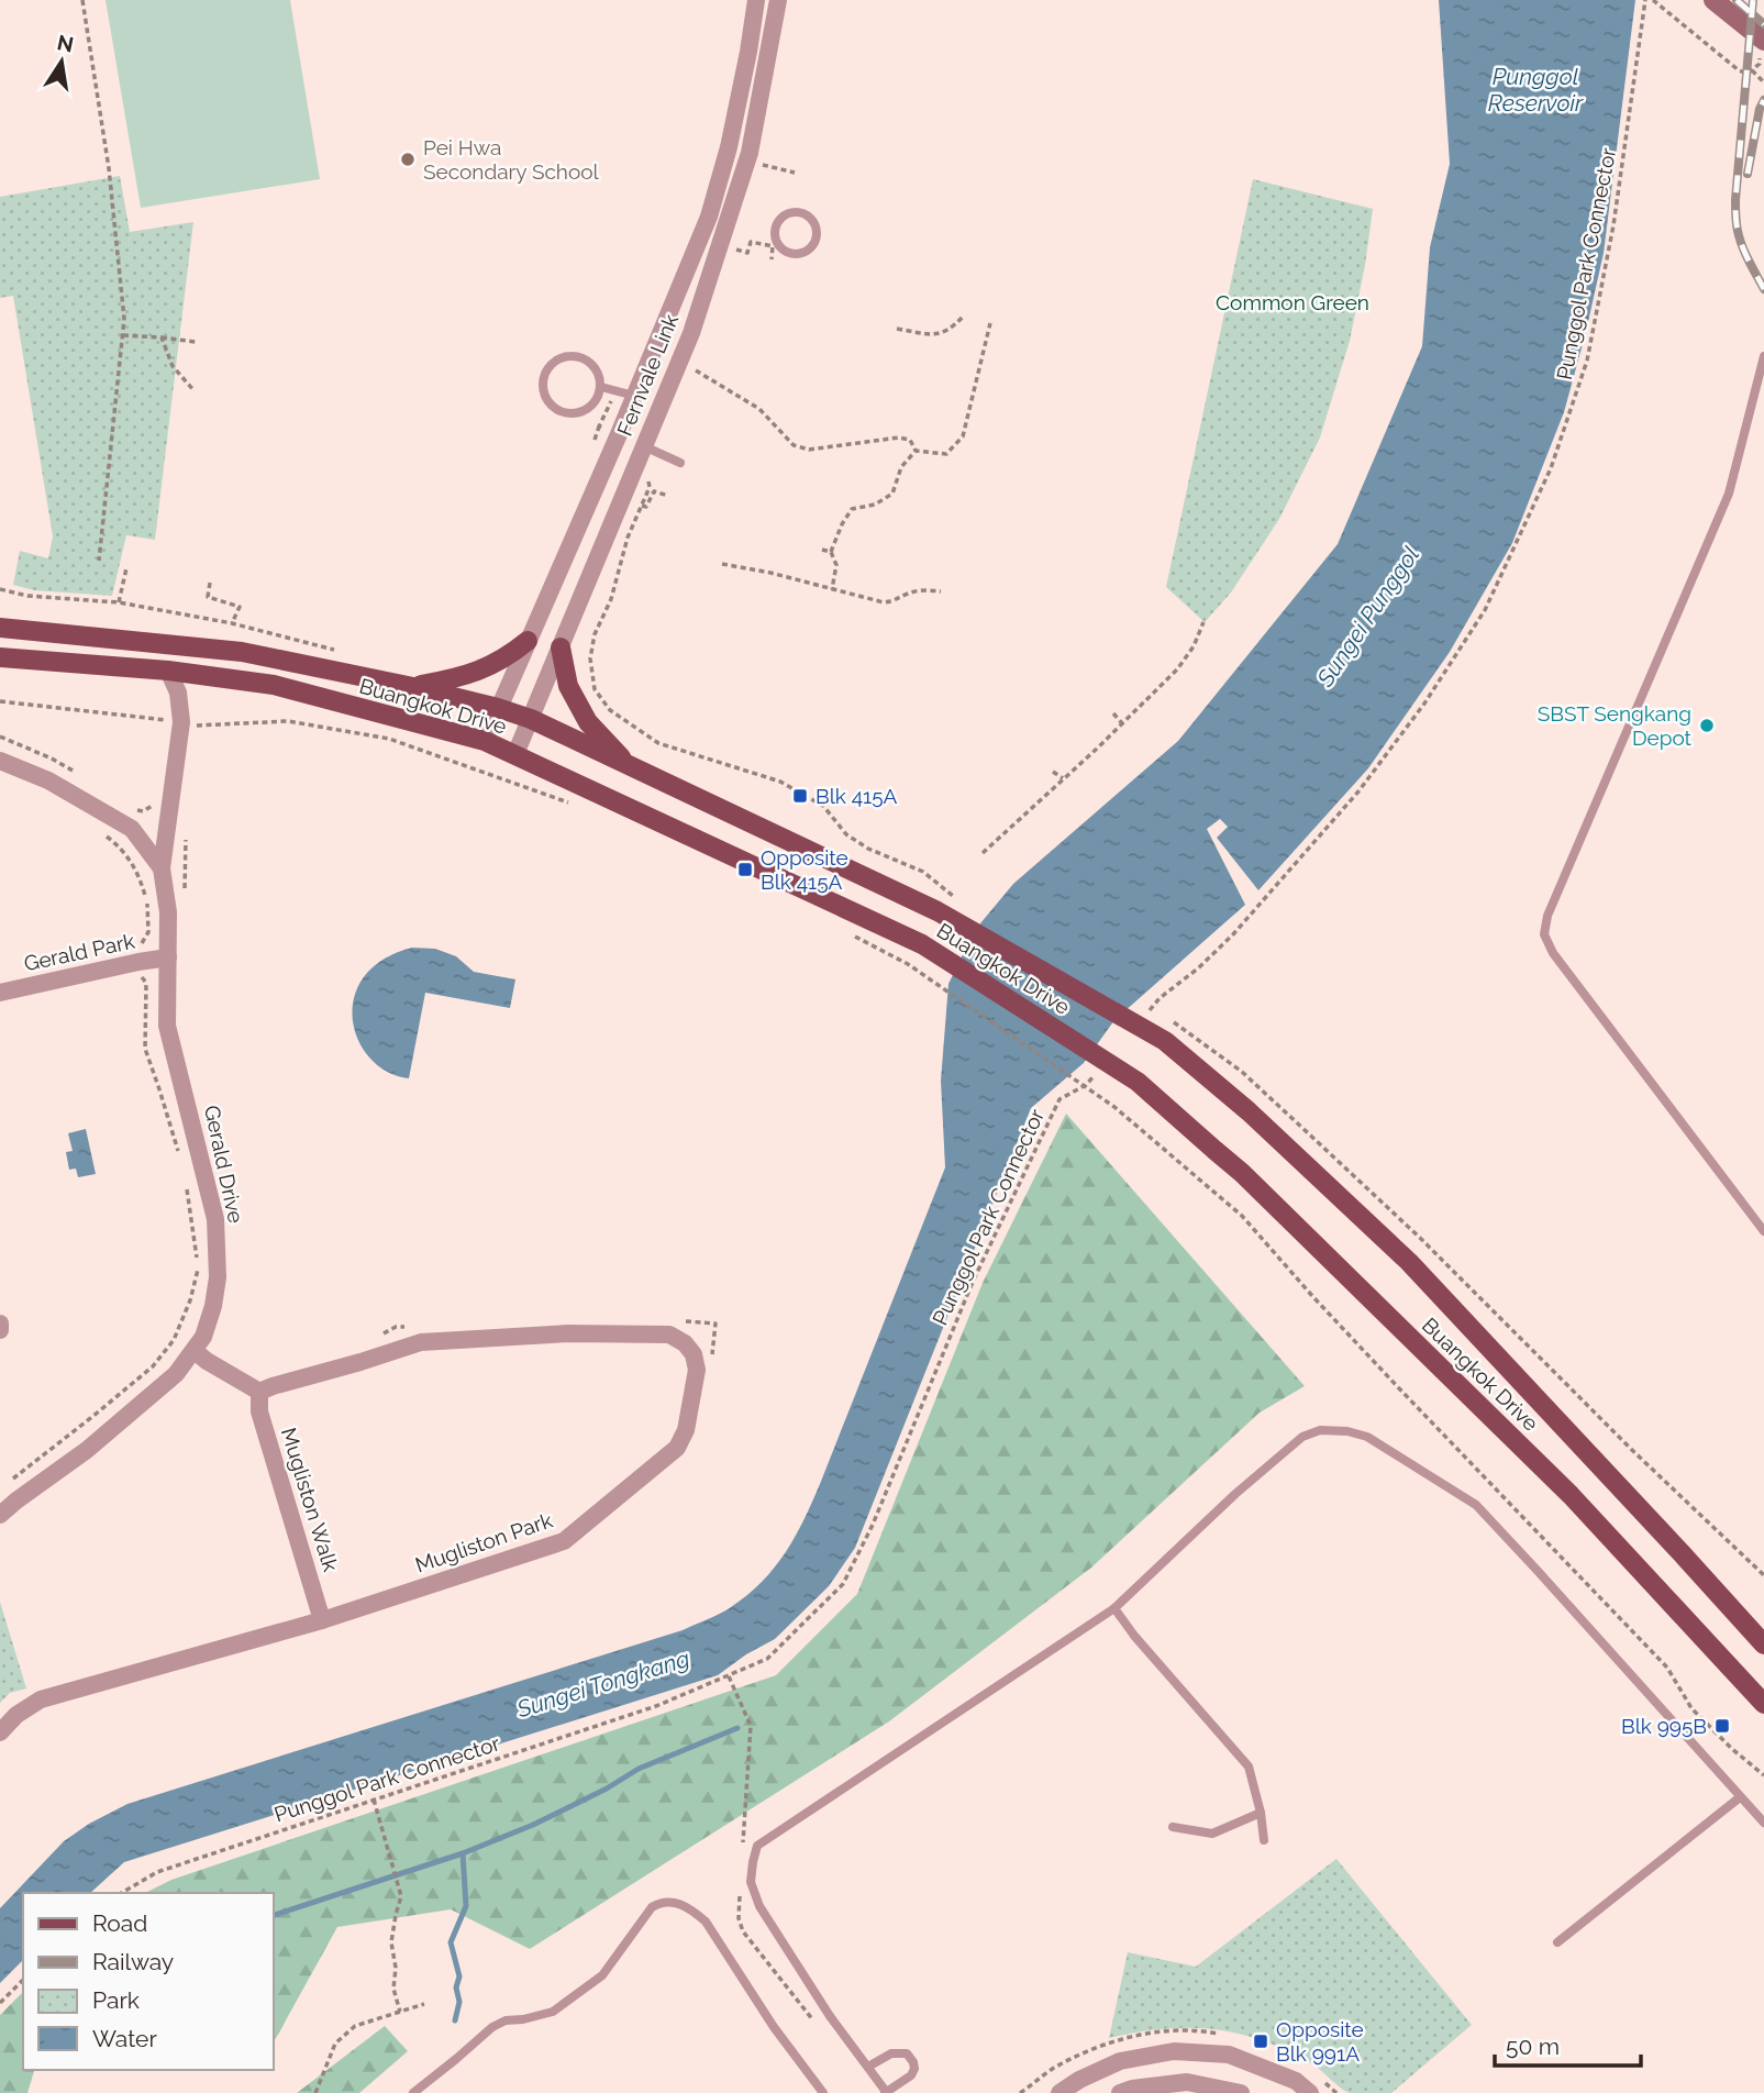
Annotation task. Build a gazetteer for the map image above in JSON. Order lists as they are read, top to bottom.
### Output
{
  "streets": {
    "main road": ["Buangkok Drive"],
    "street": [
      "Fernvale Link",
      "Gerald Park",
      "Gerald Drive",
      "Mugliston Walk",
      "Mugliston Park"
    ],
    "path": ["Punggol Park Connector"]
  },
  "crossings": [
    ["Fernvale Link", "Buangkok Drive"],
    ["Buangkok Drive", "Gerald Drive"],
    ["Gerald Park", "Gerald Drive"],
    ["Mugliston Walk", "Mugliston Park"]
  ],
  "water": ["Punggol Reservoir", "Sungei Punggol", "Sungei Tongkang"],
  "parks": ["Common Green"],
  "places": {
    "other": ["Pei Hwa Secondary School", "SBST Sengkang Depot"],
    "transit": [
      "Blk 415A",
      "Opposite Blk 415A",
      "Blk 995B",
      "Opposite Blk 991A"
    ]
  },
  "legend": [
    "Road",
    "Railway",
    "Park",
    "Water"
  ],
  "scale_bar": "50 m",
  "north": "top"
}
